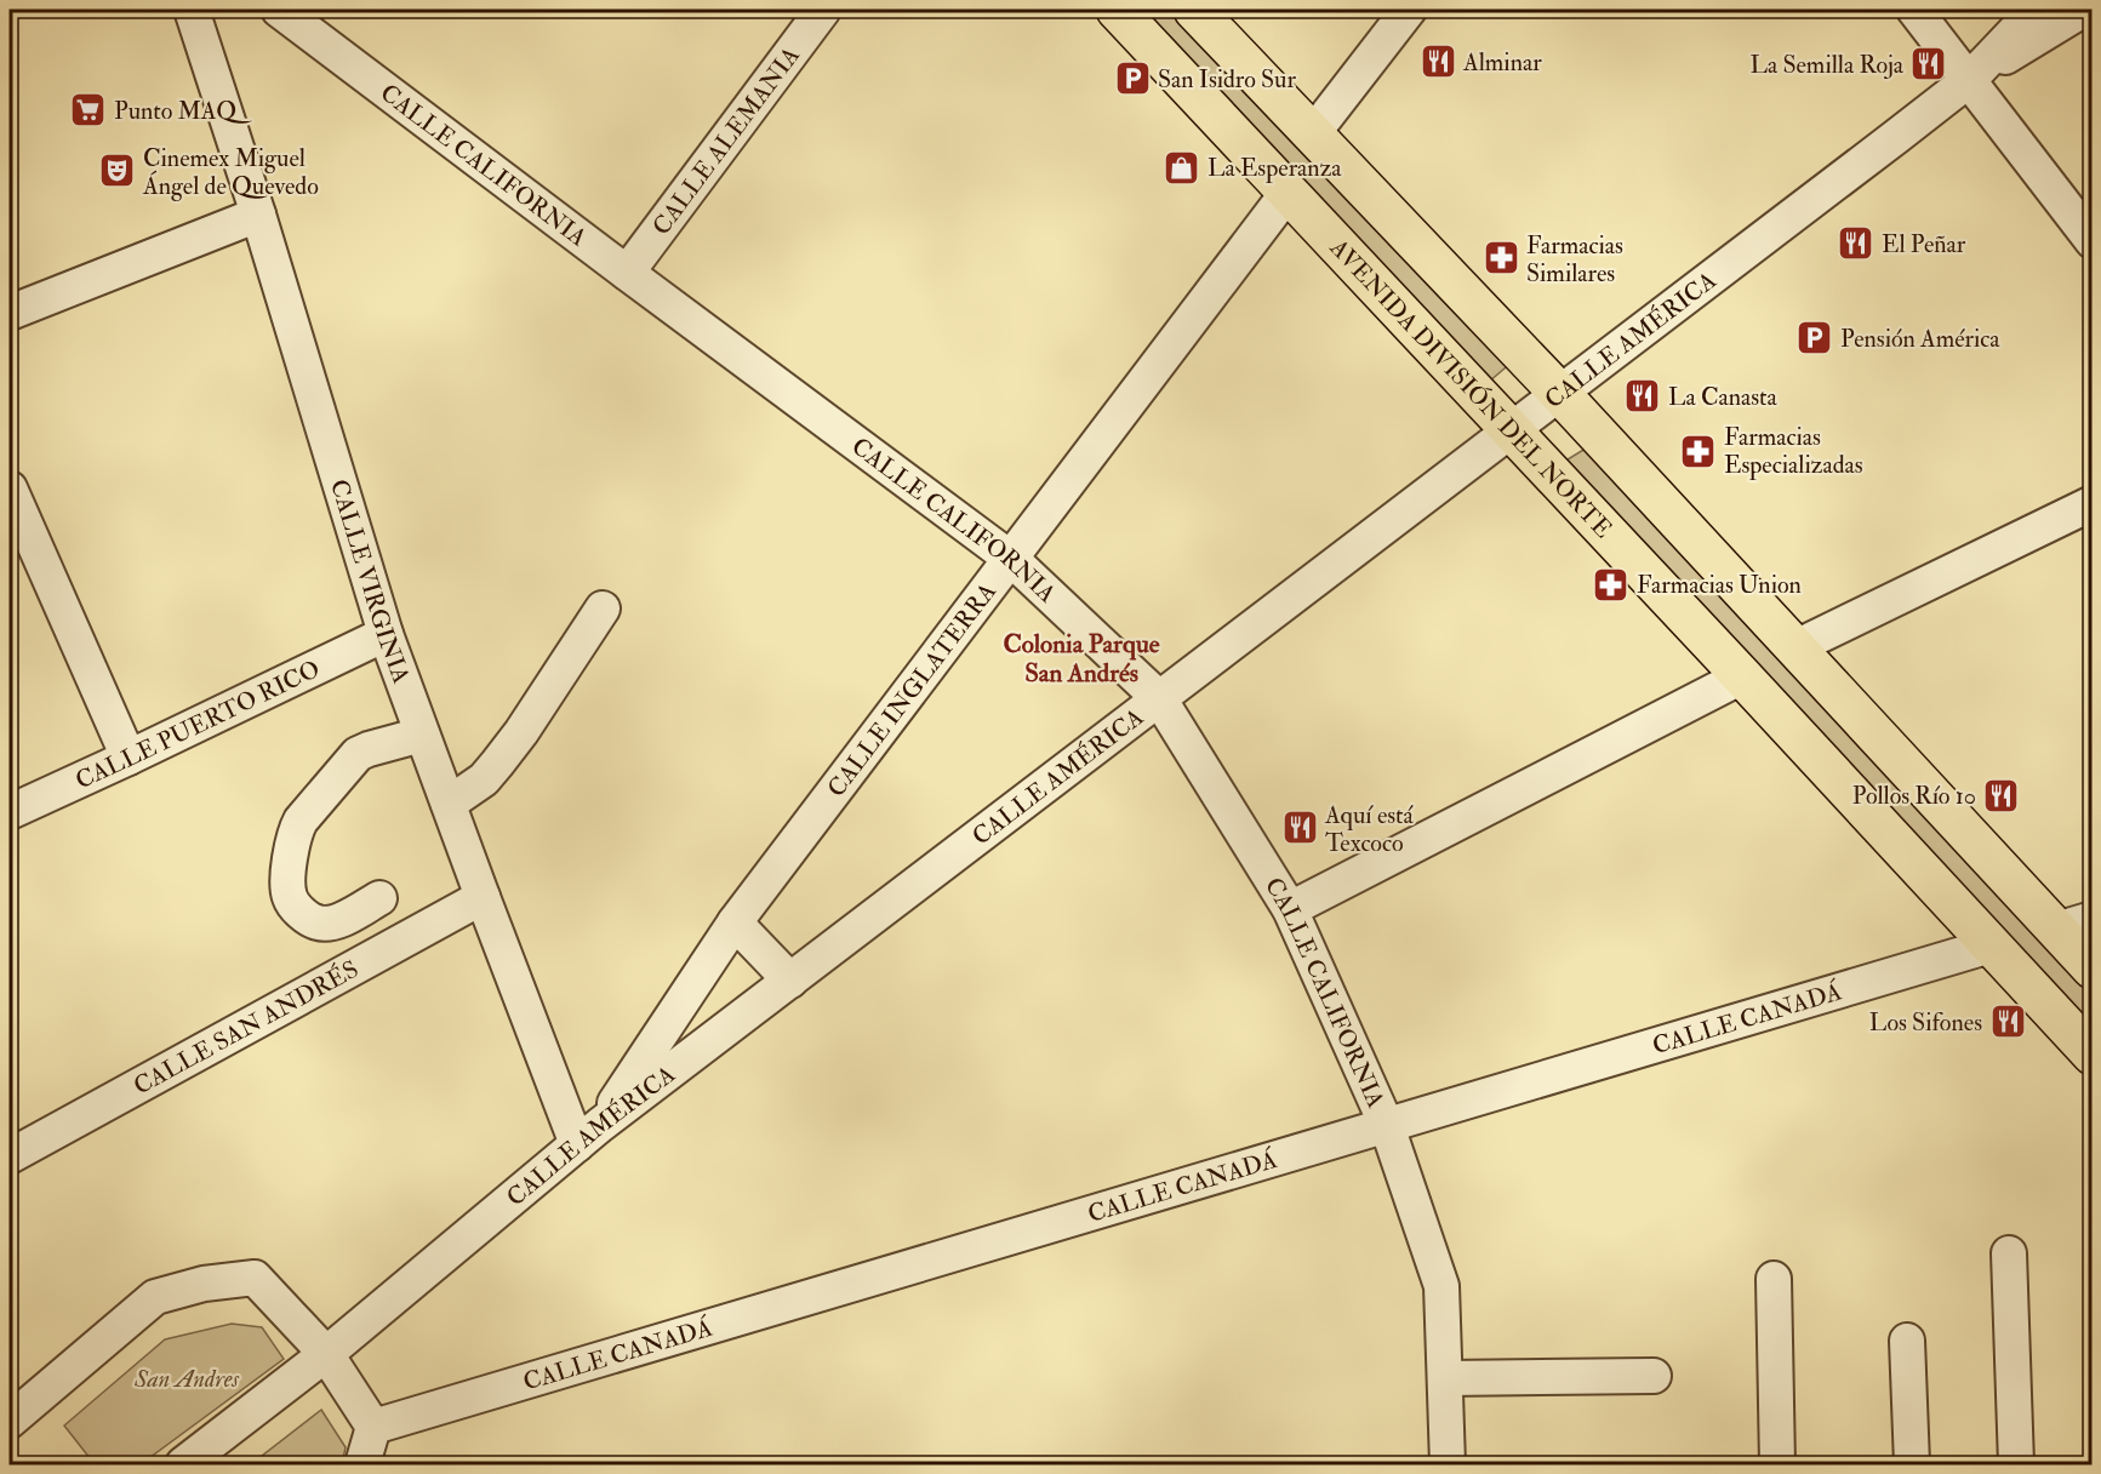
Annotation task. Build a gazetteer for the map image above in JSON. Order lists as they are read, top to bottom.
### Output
{
  "streets": {
    "main road": ["AVENIDA DIVISIÓN DEL NORTE"],
    "street": [
      "CALLE ALEMANIA",
      "CALLE CALIFORNIA",
      "CALLE AMÉRICA",
      "CALLE VIRGINIA",
      "CALLE INGLATERRA",
      "CALLE PUERTO RICO",
      "CALLE CANADÁ",
      "CALLE SAN ANDRÉS"
    ]
  },
  "crossings": [
    ["CALLE ALEMANIA", "CALLE CALIFORNIA"],
    ["CALLE CALIFORNIA", "CALLE AMÉRICA"],
    ["CALLE CALIFORNIA", "CALLE INGLATERRA"],
    ["CALLE CALIFORNIA", "CALLE CANADÁ"],
    ["CALLE AMÉRICA", "AVENIDA DIVISIÓN DEL NORTE"],
    ["CALLE AMÉRICA", "CALLE VIRGINIA"],
    ["CALLE AMÉRICA", "CALLE INGLATERRA"],
    ["AVENIDA DIVISIÓN DEL NORTE", "CALLE INGLATERRA"],
    ["AVENIDA DIVISIÓN DEL NORTE", "CALLE CANADÁ"],
    ["CALLE VIRGINIA", "CALLE INGLATERRA"],
    ["CALLE VIRGINIA", "CALLE PUERTO RICO"],
    ["CALLE VIRGINIA", "CALLE SAN ANDRÉS"]
  ],
  "districts": ["Colonia Parque San Andrés"],
  "parks": ["San Andres"],
  "places": {
    "restaurant": [
      "Alminar",
      "La Semilla Roja",
      "El Peñar",
      "La Canasta",
      "Pollos Río 10",
      "Aquí está Texcoco",
      "Los Sifones"
    ],
    "parking": ["San Isidro Sur", "Pensión América"],
    "supermarket": ["Punto MAQ"],
    "shop": ["La Esperanza"],
    "theatre": ["Cinemex Miguel Ángel de Quevedo"],
    "pharmacy": ["Farmacias Similares", "Farmacias Especializadas", "Farmacias Union"]
  }
}
